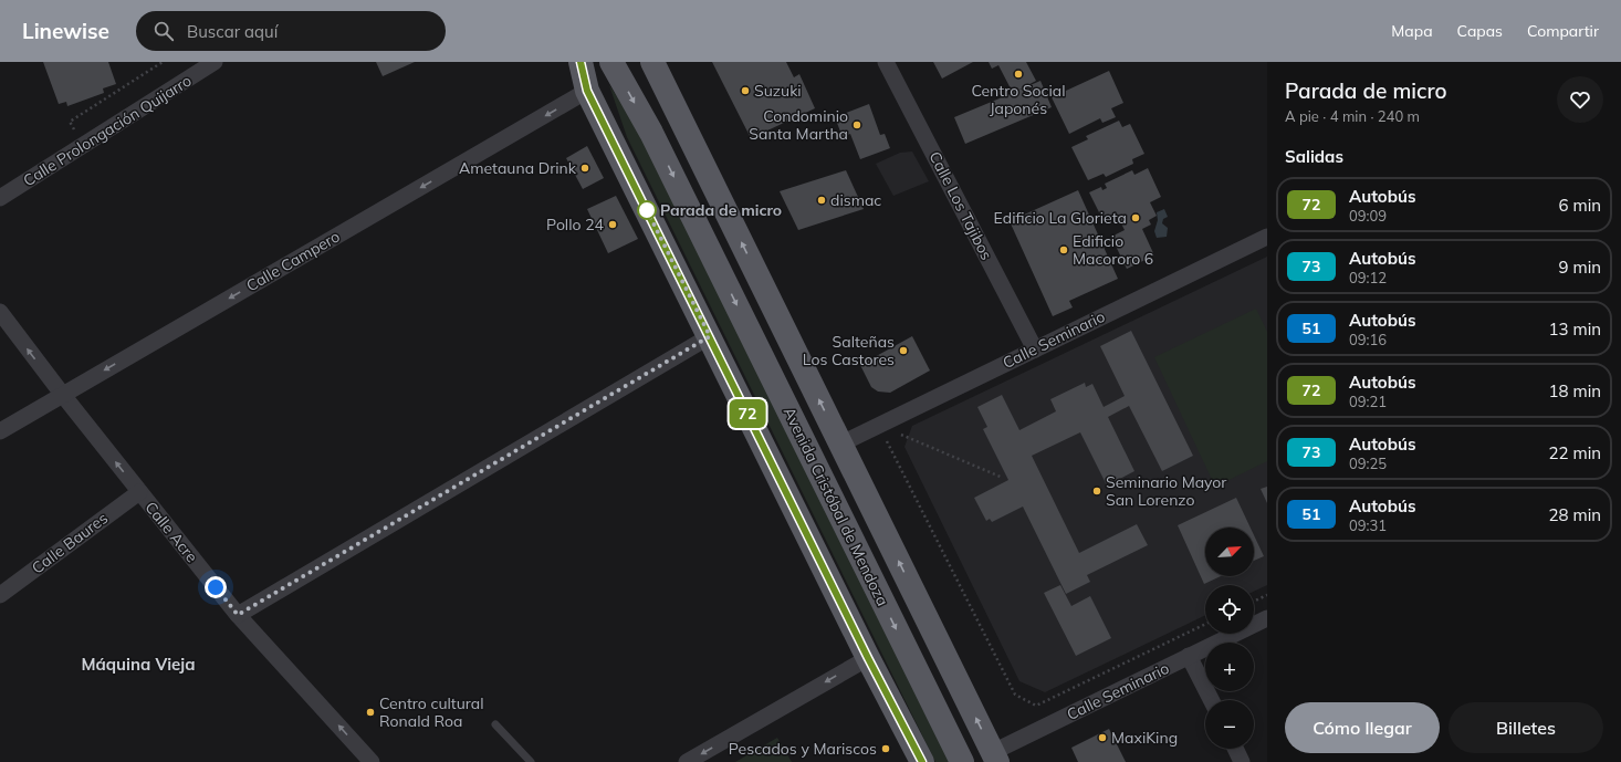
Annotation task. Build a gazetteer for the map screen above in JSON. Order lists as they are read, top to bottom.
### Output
{
  "streets": {
    "main road": ["Avenida Cristóbal de Mendoza"],
    "street": [
      "Calle Prolongación Quijarro",
      "Calle Los Tajibos",
      "Calle Campero",
      "Calle Seminario",
      "Calle Acre",
      "Calle Baures"
    ]
  },
  "crossings": [
    ["Calle Los Tajibos", "Calle Seminario"],
    ["Calle Campero", "Calle Acre"],
    ["Calle Seminario", "Avenida Cristóbal de Mendoza"],
    ["Calle Acre", "Calle Baures"]
  ],
  "one_way": ["Calle Campero", "Calle Acre"],
  "districts": ["Máquina Vieja"],
  "places": [
    "Centro Social Japonés",
    "Suzuki",
    "Condominio Santa Martha",
    "Ametauna Drink",
    "dismac",
    "Parada de micro",
    "Edificio La Glorieta",
    "Pollo 24",
    "Edificio Macororo 6",
    "Salteñas Los Castores",
    "Seminario Mayor San Lorenzo",
    "Centro cultural Ronald Roa",
    "MaxiKing",
    "Pescados y Mariscos"
  ],
  "lines": ["bus line 72"],
  "north": "top right",
  "page": {
    "header": "Linewise",
    "search": "Buscar aquí",
    "nav": ["Mapa", "Capas", "Compartir"],
    "on_map": "72",
    "heading": [
      ["Parada de micro", "A pie · 4 min · 240 m"],
      "Salidas"
    ],
    "list": [
      {
        "mark": "72",
        "name": "Autobús",
        "note": "09:09",
        "value": "6 min"
      },
      {
        "mark": "73",
        "name": "Autobús",
        "note": "09:12",
        "value": "9 min"
      },
      {
        "mark": "51",
        "name": "Autobús",
        "note": "09:16",
        "value": "13 min"
      },
      {
        "mark": "72",
        "name": "Autobús",
        "note": "09:21",
        "value": "18 min"
      },
      {
        "mark": "73",
        "name": "Autobús",
        "note": "09:25",
        "value": "22 min"
      },
      {
        "mark": "51",
        "name": "Autobús",
        "note": "09:31",
        "value": "28 min"
      }
    ],
    "map_buttons": ["+", "−"],
    "buttons": ["Cómo llegar", "Billetes"]
  }
}
